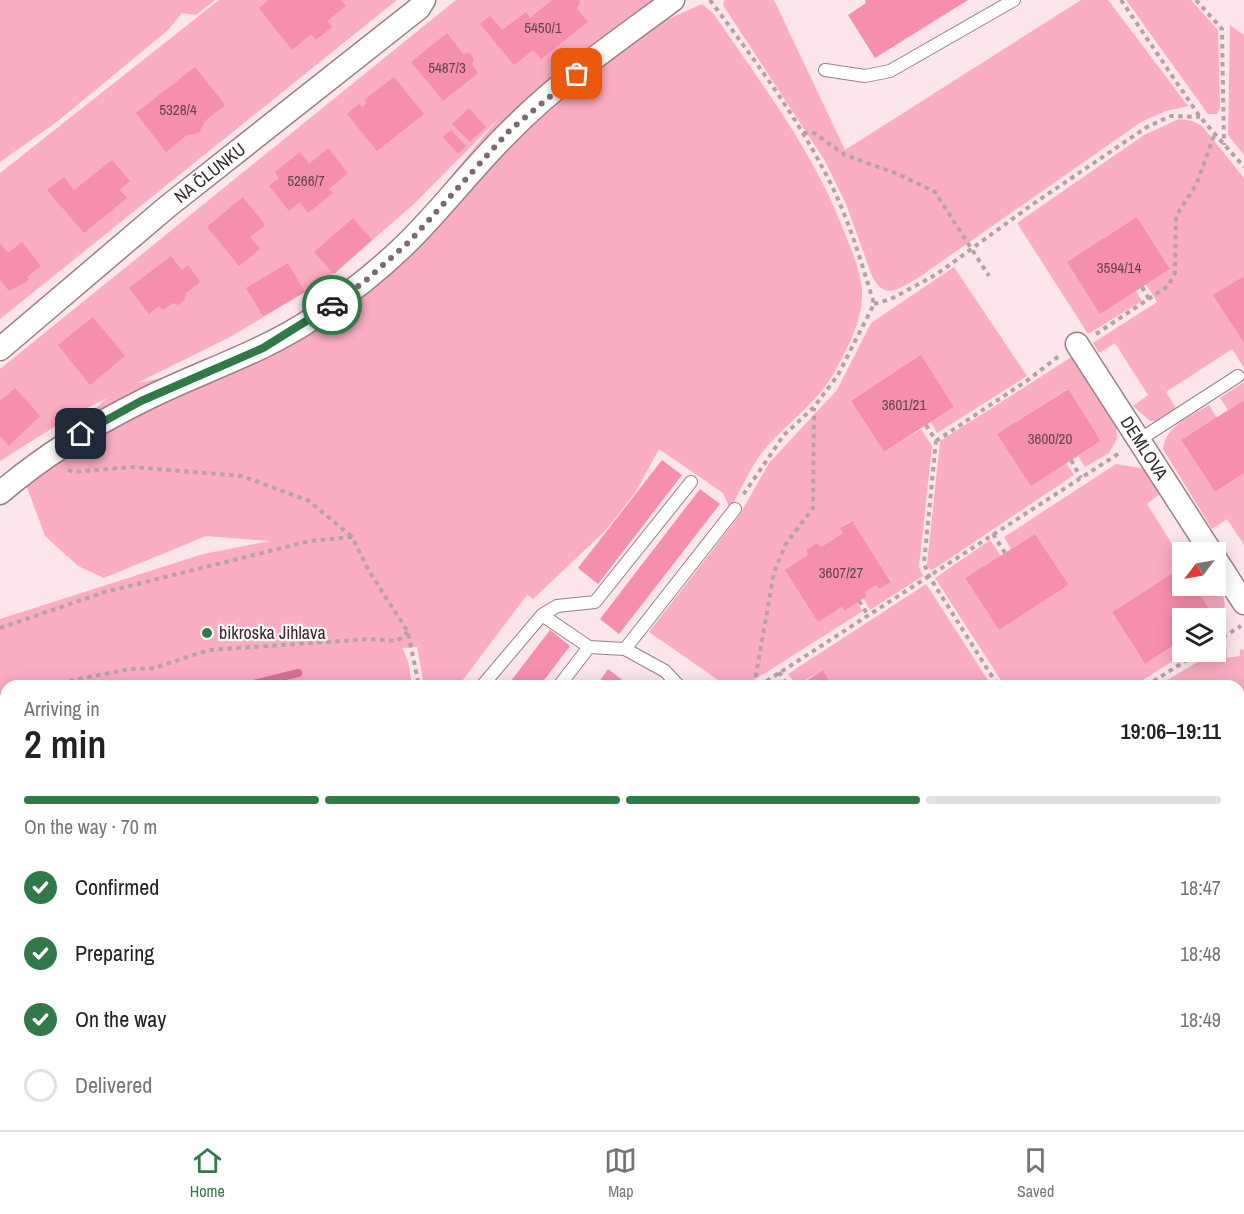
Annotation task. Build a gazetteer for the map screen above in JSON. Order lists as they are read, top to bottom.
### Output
{
  "streets": {
    "street": ["NA ČLUNKU", "DEMLOVA"]
  },
  "places": ["bikroska Jihlava"],
  "house_numbers": [
    "5450/1",
    "5487/3",
    "5328/4",
    "5266/7",
    "3594/14",
    "3601/21",
    "3600/20",
    "3607/27"
  ],
  "north": "bottom left",
  "page": {
    "heading": ["2 min", "Arriving in", "19:06–19:11"],
    "bar": "On the way · 70 m",
    "list": [
      ["Confirmed", "18:47"],
      ["Preparing", "18:48"],
      ["On the way", "18:49"],
      "Delivered"
    ],
    "tabs": ["Home", "Map", "Saved"]
  }
}
